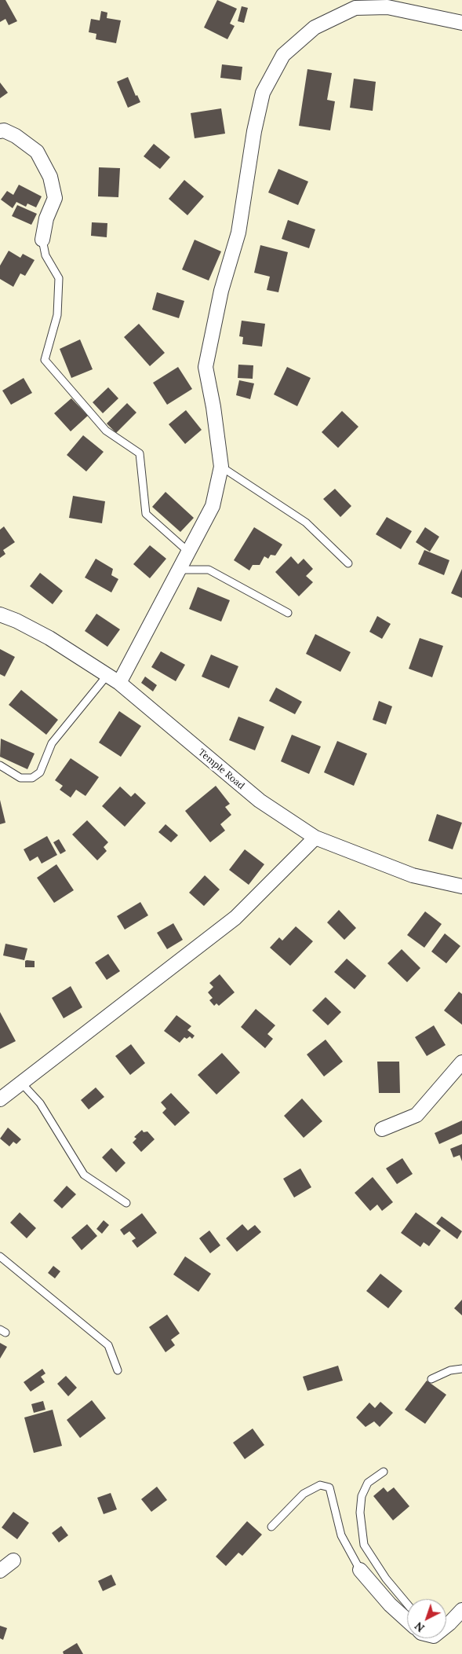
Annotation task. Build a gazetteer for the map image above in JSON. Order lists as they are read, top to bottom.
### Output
{
  "streets": {
    "street": ["Temple Road"]
  },
  "north": "bottom left"
}
